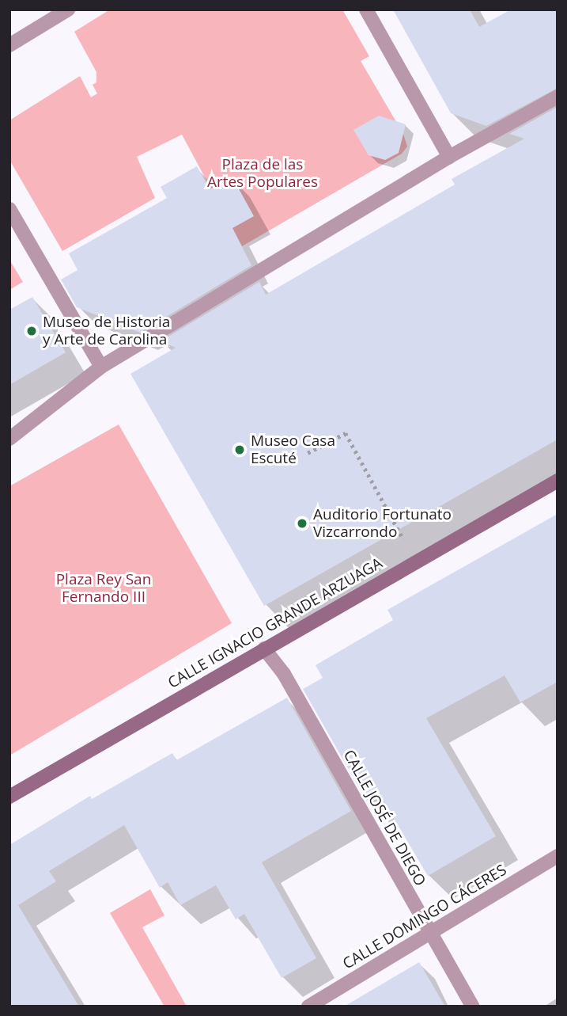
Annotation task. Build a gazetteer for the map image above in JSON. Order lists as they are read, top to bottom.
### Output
{
  "streets": {
    "street": ["CALLE IGNACIO GRANDE ARZUAGA", "CALLE JOSÉ DE DIEGO", "CALLE DOMINGO CÁCERES"]
  },
  "crossings": [
    ["CALLE IGNACIO GRANDE ARZUAGA", "CALLE JOSÉ DE DIEGO"],
    ["CALLE JOSÉ DE DIEGO", "CALLE DOMINGO CÁCERES"]
  ],
  "parks": ["Plaza de las Artes Populares", "Plaza Rey San Fernando III"],
  "places": ["Museo de Historia y Arte de Carolina", "Museo Casa Escuté", "Auditorio Fortunato Vizcarrondo"]
}
